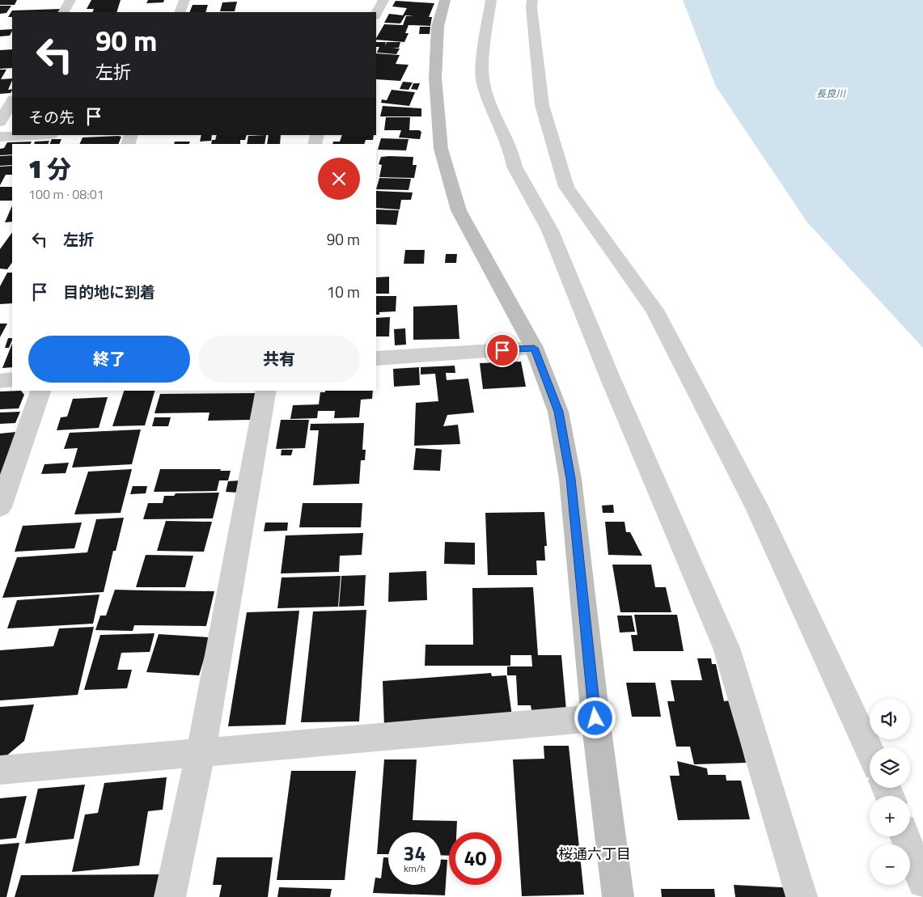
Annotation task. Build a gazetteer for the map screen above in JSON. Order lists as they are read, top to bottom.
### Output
{
  "districts": ["桜通六丁目"],
  "water": ["長良川"],
  "page": {
    "turn": ["90 m", "左折"],
    "then": "その先",
    "heading": ["1 分", "100 m · 08:01"],
    "list": [
      {
        "name": "左折",
        "value": "90 m"
      },
      {
        "name": "目的地に到着",
        "value": "10 m"
      }
    ],
    "buttons": ["終了", "共有"],
    "map_buttons": ["+", "−"],
    "speed": "34 km/h",
    "limit": "40"
  }
}
